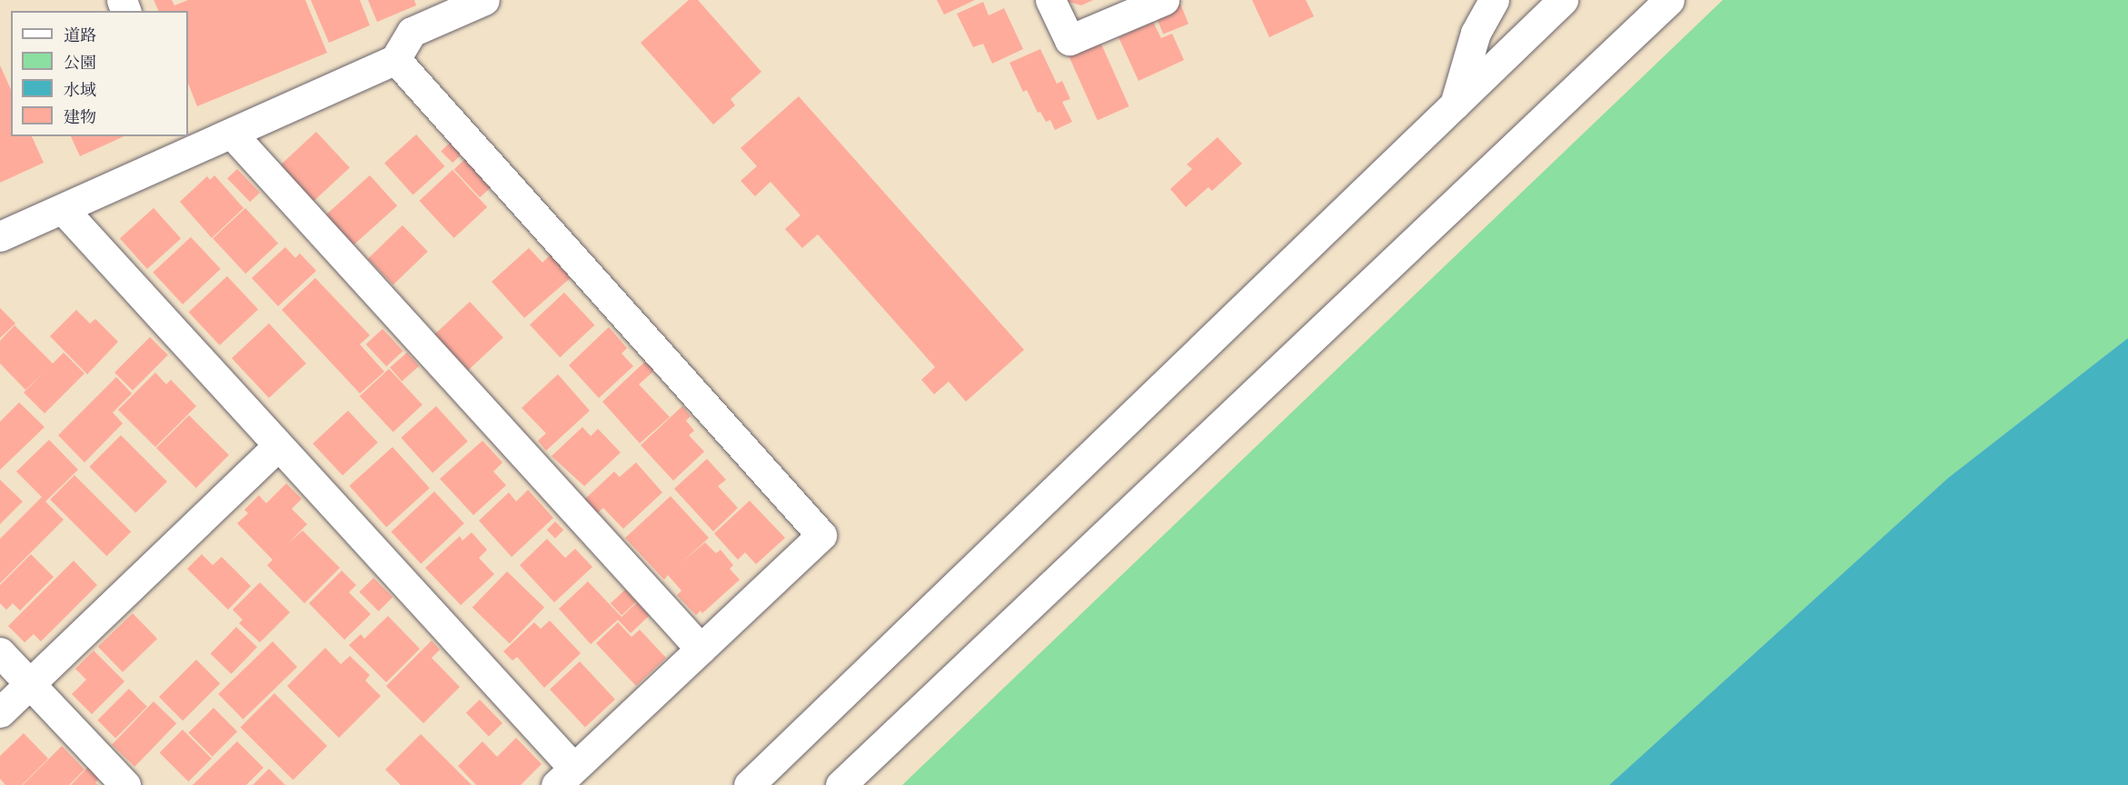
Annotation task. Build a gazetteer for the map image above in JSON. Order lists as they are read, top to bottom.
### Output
{
  "legend": [
    "道路",
    "公園",
    "水域",
    "建物"
  ]
}
